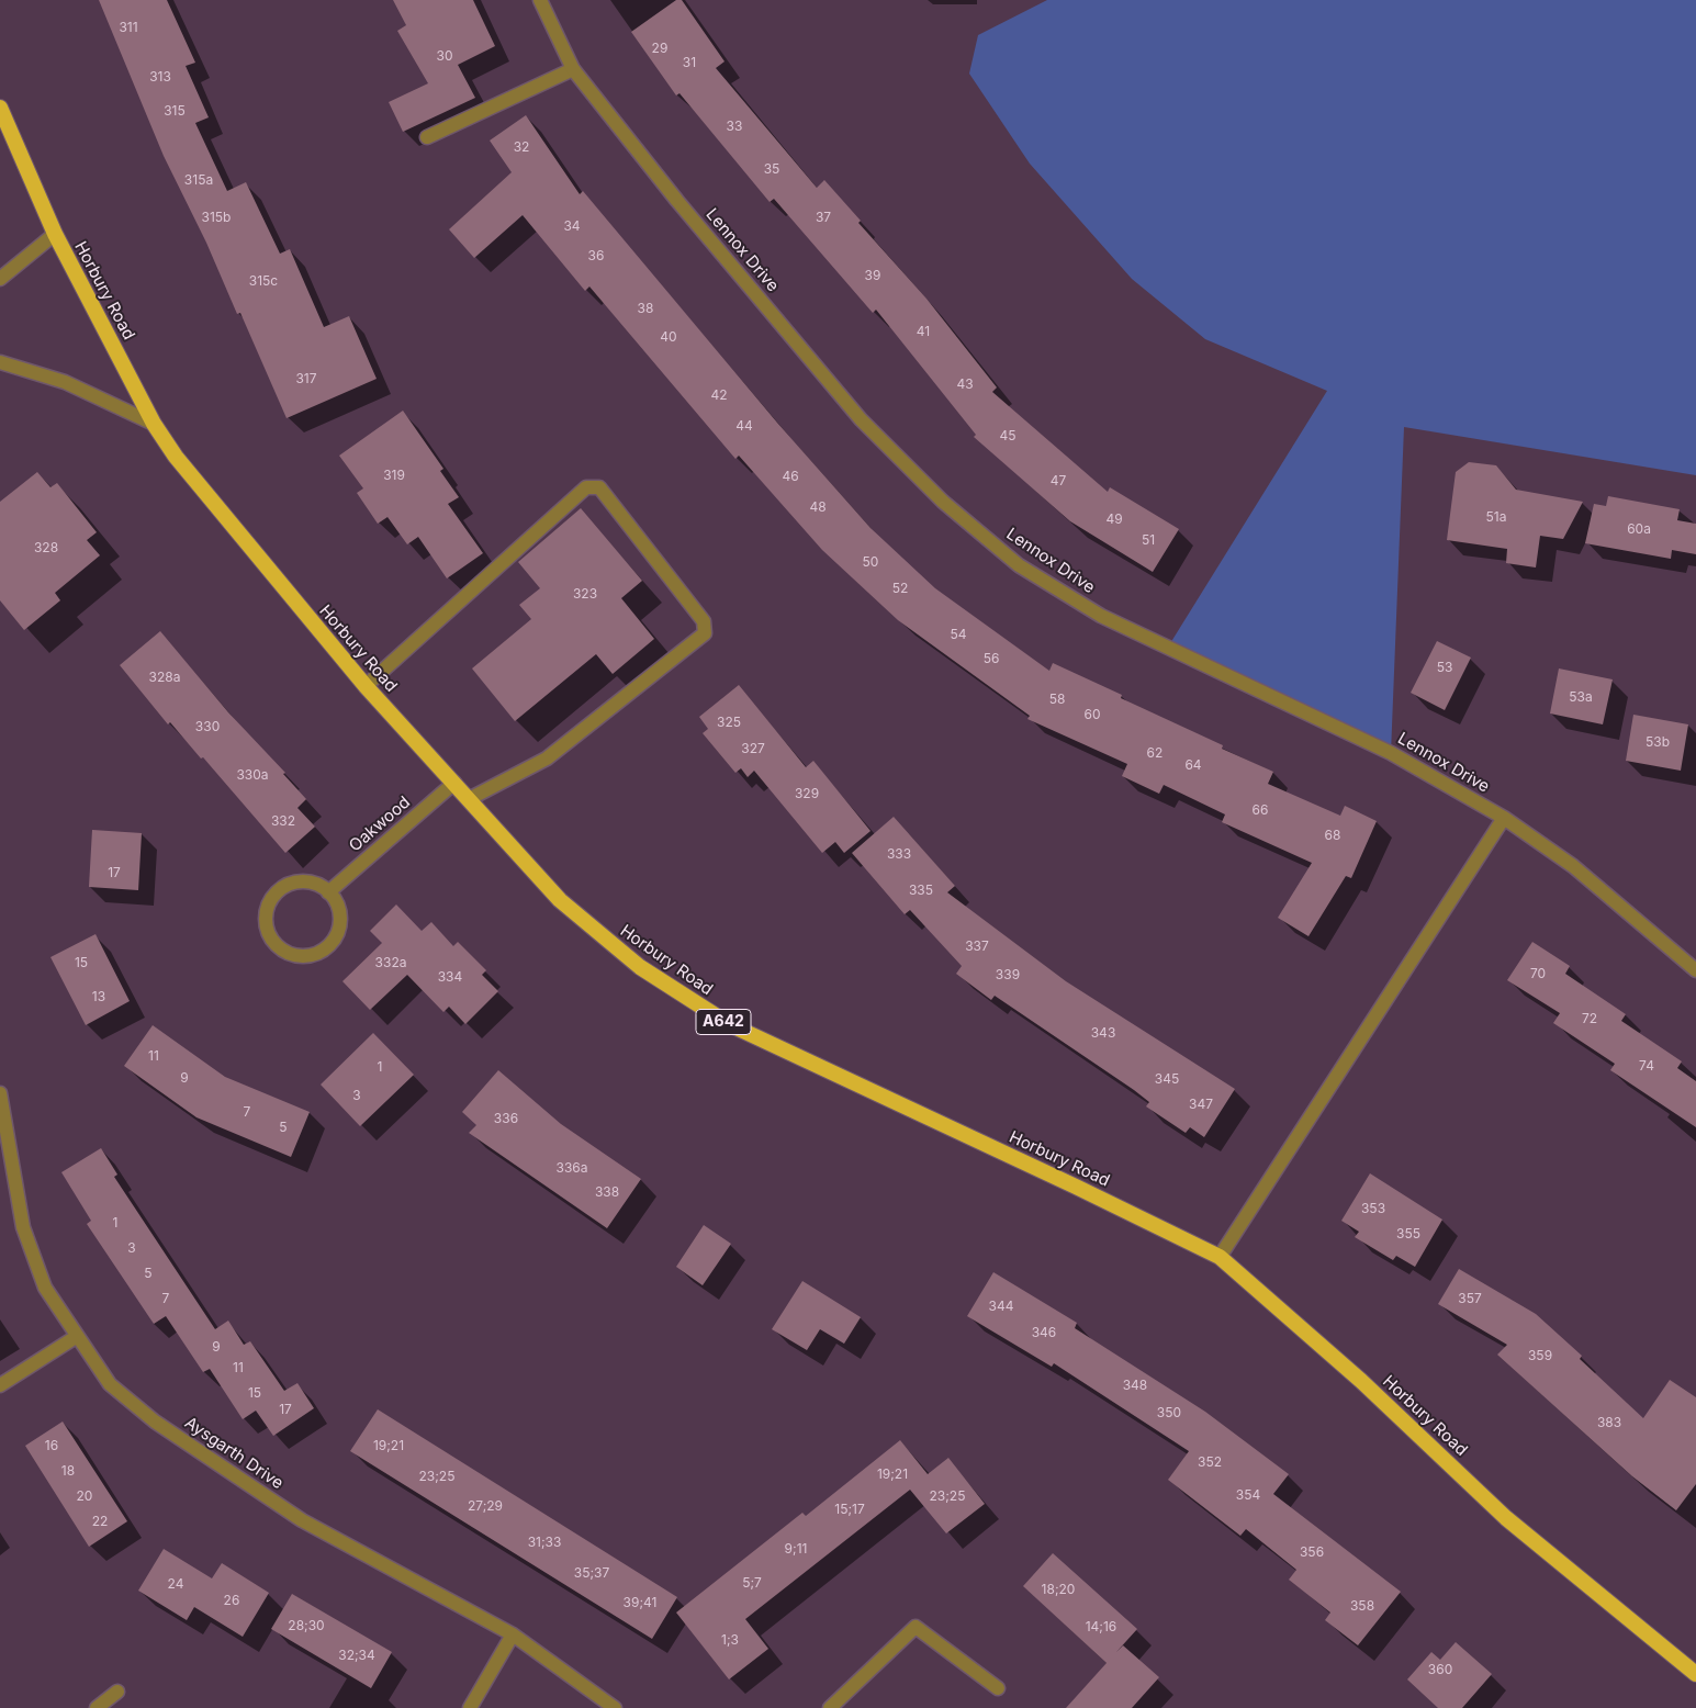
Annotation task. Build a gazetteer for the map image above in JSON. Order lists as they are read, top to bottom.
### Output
{
  "streets": {
    "highway": ["Horbury Road", "A642"],
    "street": ["Lennox Drive", "Oakwood", "Aysgarth Drive"]
  },
  "crossings": [
    ["Horbury Road", "Oakwood"]
  ],
  "house_numbers": [
    "311",
    "29",
    "30",
    "31",
    "313",
    "315",
    "33",
    "32",
    "35",
    "315a",
    "315b",
    "37",
    "34",
    "36",
    "39",
    "315c",
    "38",
    "41",
    "40",
    "317",
    "43",
    "42",
    "44",
    "45",
    "319",
    "46",
    "47",
    "48",
    "51a",
    "49",
    "60a",
    "51",
    "328",
    "50",
    "52",
    "323",
    "54",
    "56",
    "53",
    "328a",
    "53a",
    "58",
    "60",
    "325",
    "330",
    "53b",
    "327",
    "62",
    "64",
    "330a",
    "329",
    "66",
    "332",
    "68",
    "333",
    "17",
    "335",
    "337",
    "15",
    "332a",
    "70",
    "339",
    "334",
    "13",
    "72",
    "343",
    "11",
    "74",
    "1",
    "9",
    "345",
    "3",
    "347",
    "7",
    "336",
    "5",
    "336a",
    "338",
    "353",
    "1",
    "355",
    "3",
    "5",
    "7",
    "357",
    "344",
    "346",
    "9",
    "359",
    "11",
    "348",
    "15",
    "17",
    "350",
    "383",
    "16",
    "19;21",
    "352",
    "18",
    "19;21",
    "23;25",
    "354",
    "20",
    "23;25",
    "27;29",
    "15;17",
    "22",
    "31;33",
    "9;11",
    "356",
    "35;37",
    "5;7",
    "24",
    "18;20",
    "26",
    "39;41",
    "358",
    "28;30",
    "14;16",
    "1;3",
    "32;34",
    "360"
  ]
}
